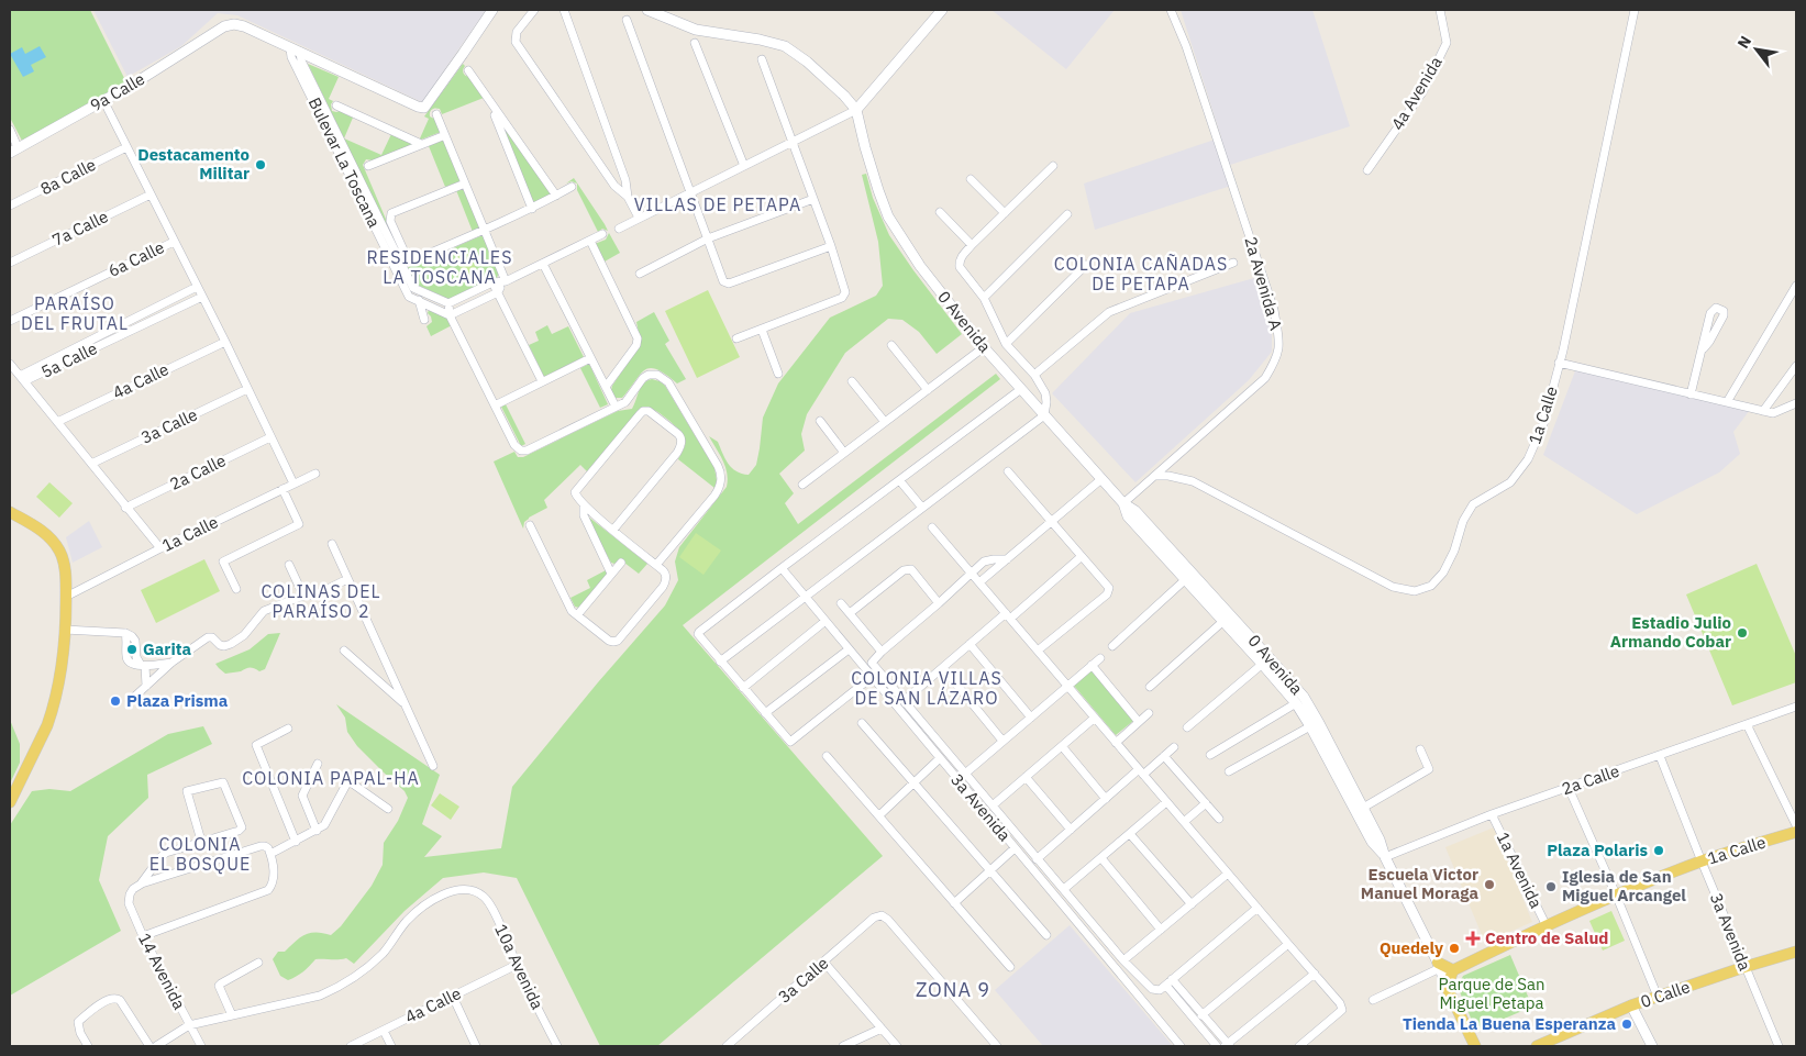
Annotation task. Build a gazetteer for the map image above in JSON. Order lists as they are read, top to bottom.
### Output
{
  "streets": {
    "main road": [
      "9a Calle",
      "0 Avenida",
      "1a Calle",
      "0 Calle"
    ],
    "street": [
      "4a Avenida",
      "Bulevar La Toscana",
      "8a Calle",
      "7a Calle",
      "6a Calle",
      "2a Avenida A",
      "5a Calle",
      "4a Calle",
      "3a Calle",
      "2a Calle",
      "3a Avenida",
      "1a Avenida",
      "10a Avenida",
      "14 Avenida"
    ]
  },
  "crossings": [
    ["9a Calle", "Bulevar La Toscana"],
    ["2a Avenida A", "0 Avenida"],
    ["2a Avenida A", "1a Calle"],
    ["0 Avenida", "2a Calle"],
    ["4a Calle", "10a Avenida"],
    ["1a Calle", "3a Avenida"],
    ["1a Calle", "1a Avenida"],
    ["2a Calle", "3a Avenida"],
    ["2a Calle", "1a Avenida"],
    ["3a Avenida", "0 Calle"]
  ],
  "districts": [
    "VILLAS DE PETAPA",
    "RESIDENCIALES LA TOSCANA",
    "COLONIA CAÑADAS DE PETAPA",
    "PARAÍSO DEL FRUTAL",
    "COLINAS DEL PARAÍSO 2",
    "COLONIA VILLAS DE SAN LÁZARO",
    "COLONIA PAPAL-HA",
    "COLONIA EL BOSQUE",
    "ZONA 9"
  ],
  "parks": ["Parque de San Miguel Petapa"],
  "places": {
    "other": [
      "Destacamento Militar",
      "Estadio Julio Armando Cobar",
      "Garita",
      "Plaza Prisma",
      "Plaza Polaris",
      "Escuela Victor Manuel Moraga",
      "Iglesia de San Miguel Arcangel",
      "Quedely",
      "Tienda La Buena Esperanza"
    ],
    "health": ["Centro de Salud"]
  },
  "north": "top left"
}
